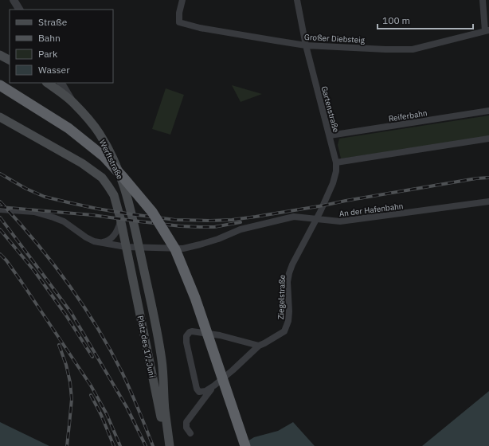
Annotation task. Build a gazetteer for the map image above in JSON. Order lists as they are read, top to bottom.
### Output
{
  "streets": {
    "main road": ["Werftstraße", "Platz des 17. Juni"],
    "street": [
      "Großer Diebsteig",
      "Gartenstraße",
      "Reiferbahn",
      "An der Hafenbahn",
      "Ziegelstraße"
    ]
  },
  "crossings": [
    ["Großer Diebsteig", "Gartenstraße"],
    ["Gartenstraße", "Reiferbahn"],
    ["Gartenstraße", "An der Hafenbahn"],
    ["Gartenstraße", "Ziegelstraße"],
    ["Werftstraße", "An der Hafenbahn"],
    ["Werftstraße", "Platz des 17. Juni"],
    ["An der Hafenbahn", "Ziegelstraße"],
    ["An der Hafenbahn", "Platz des 17. Juni"]
  ],
  "legend": [
    "Straße",
    "Bahn",
    "Park",
    "Wasser"
  ],
  "scale_bar": "100 m"
}
